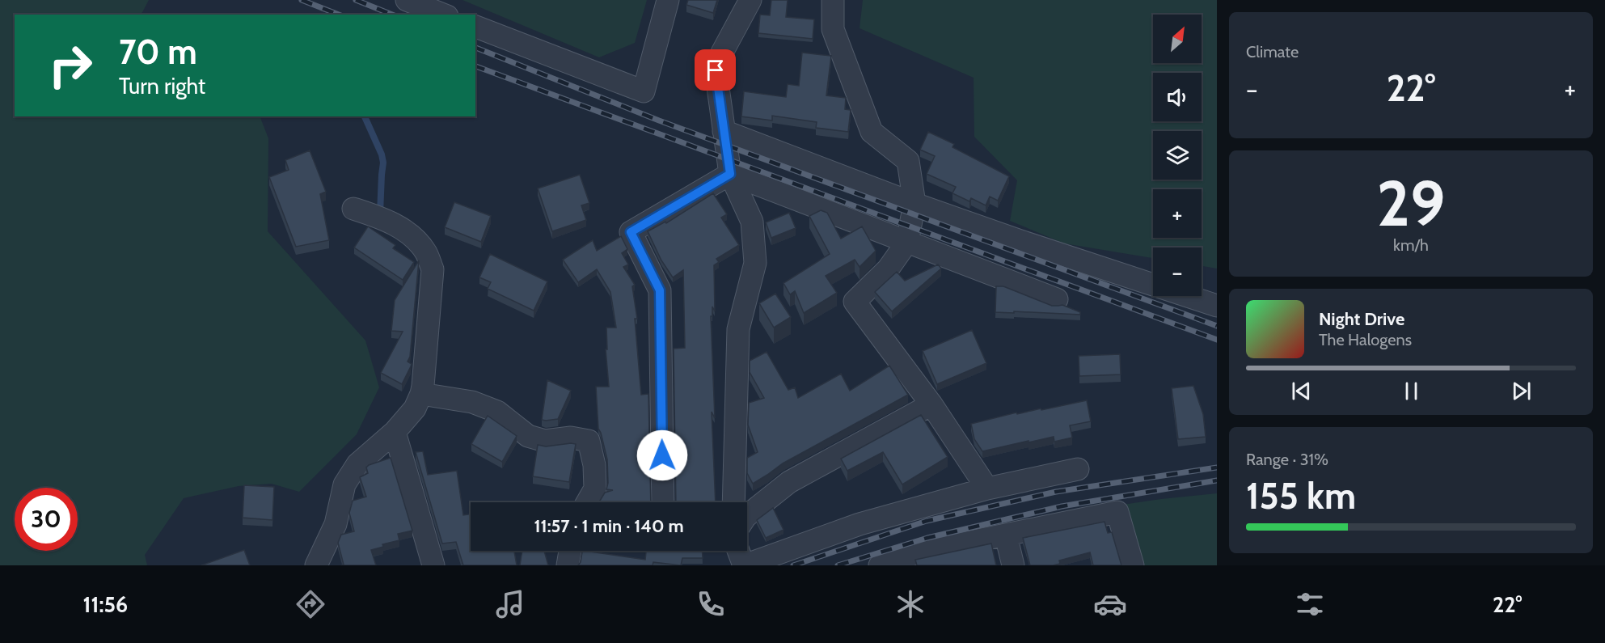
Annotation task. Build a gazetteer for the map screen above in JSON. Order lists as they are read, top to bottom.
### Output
{
  "north": "top right",
  "page": {
    "tile": [
      "Climate",
      ["29", "km/h"],
      ["Range · 31%", "155 km"]
    ],
    "map_buttons": ["+", "−"],
    "turn": ["70 m", "Turn right"],
    "heat": ["−", "22°", "+"],
    "song": ["Night Drive", "The Halogens"],
    "limit": "30",
    "trip": "11:57 · 1 min · 140 m",
    "tabs": ["11:56", "22°"]
  }
}
